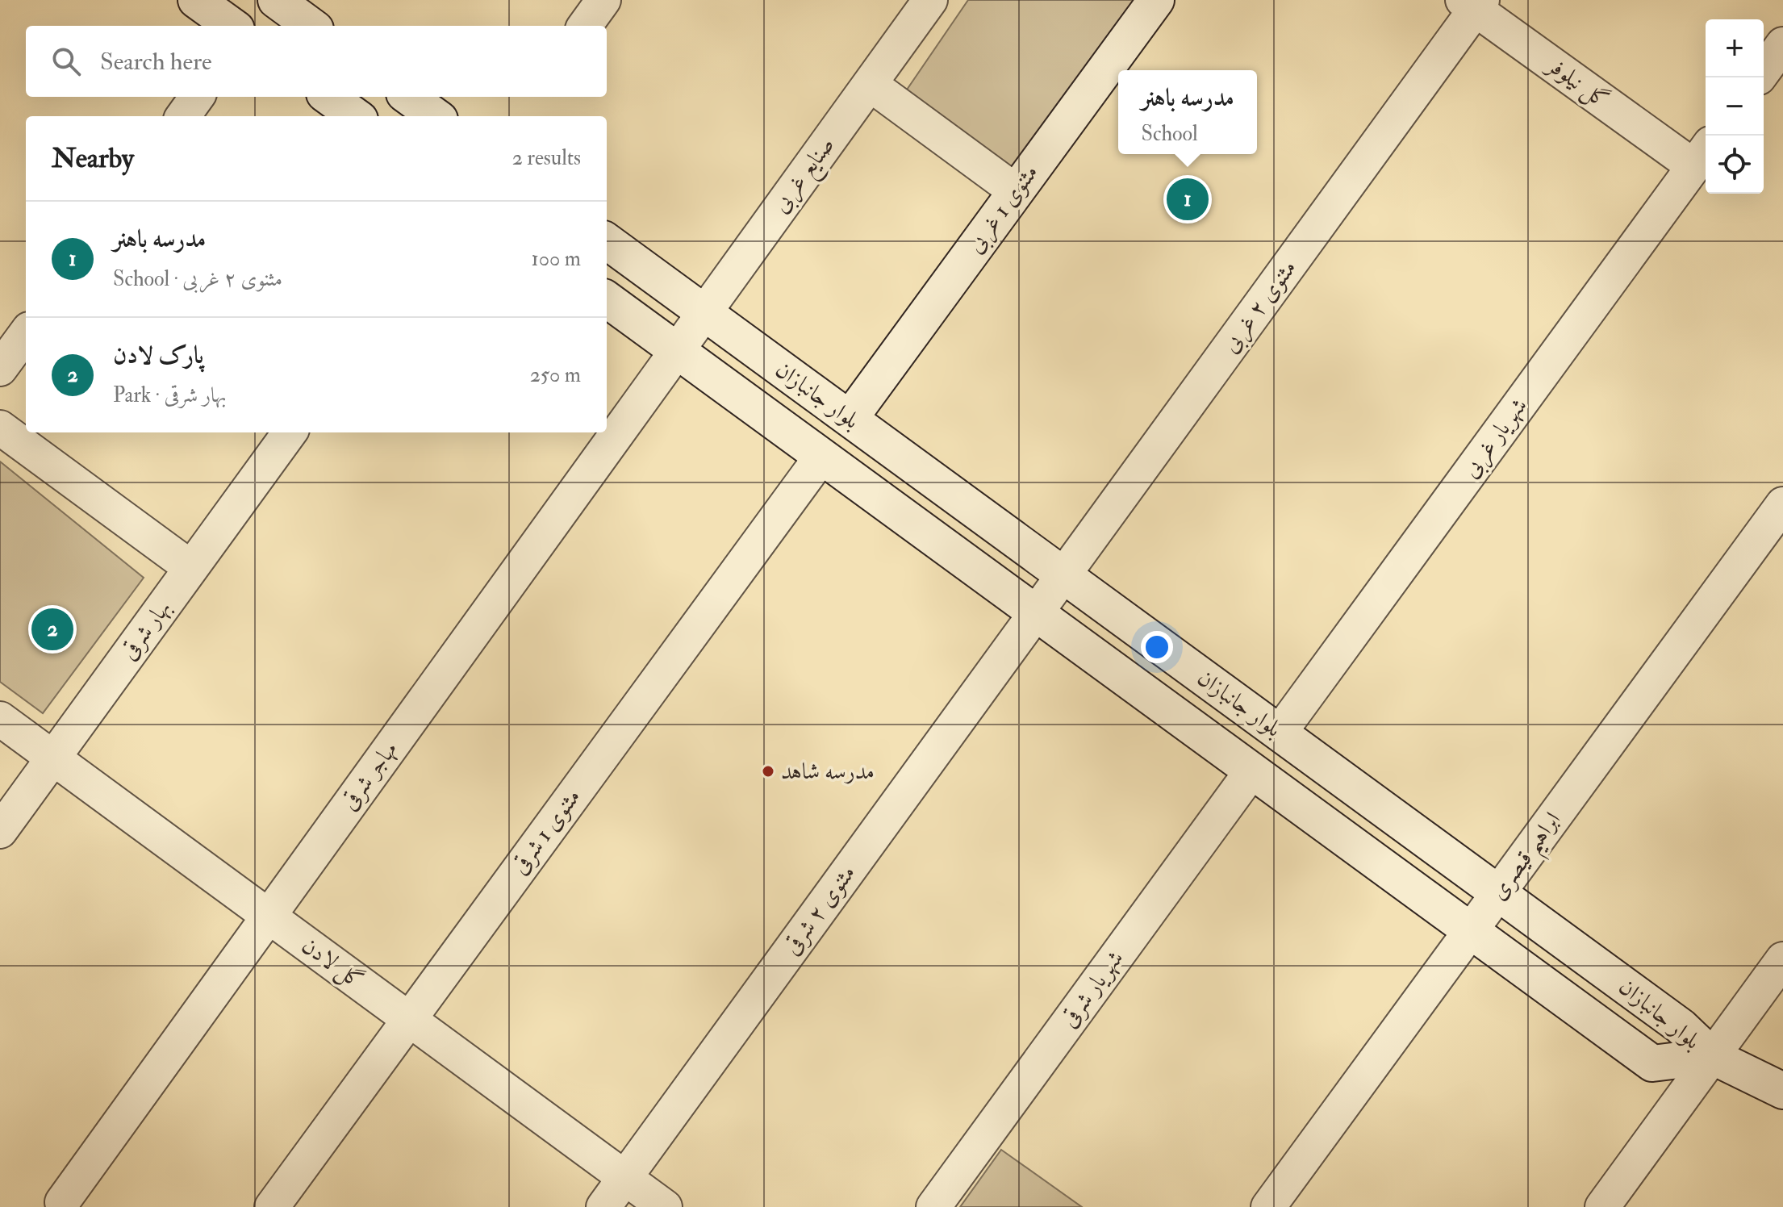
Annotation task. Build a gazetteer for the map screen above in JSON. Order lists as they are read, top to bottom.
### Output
{
  "streets": {
    "street": [
      "گل نیلوفر",
      "صنایع غربی",
      "مثنوی 1 غربی",
      "مثنوی ۲ غربی",
      "بلوار جانبازان",
      "شهریار غربی",
      "بهار شرقی",
      "مهاجر شرقی",
      "مثنوی 1 شرقی",
      "ابراهیم قیصری",
      "مثنوی ۲ شرقی",
      "گل لادن",
      "شهریار شرقی"
    ]
  },
  "crossings": [
    ["گل نیلوفر", "مثنوی ۲ غربی"],
    ["گل نیلوفر", "شهریار غربی"],
    ["صنایع غربی", "بلوار جانبازان"],
    ["صنایع غربی", "مهاجر شرقی"],
    ["مثنوی 1 غربی", "بلوار جانبازان"],
    ["مثنوی ۲ غربی", "بلوار جانبازان"],
    ["مثنوی ۲ غربی", "مثنوی ۲ شرقی"],
    ["بلوار جانبازان", "شهریار غربی"],
    ["بلوار جانبازان", "مهاجر شرقی"],
    ["بلوار جانبازان", "مثنوی 1 شرقی"],
    ["بلوار جانبازان", "ابراهیم قیصری"],
    ["بلوار جانبازان", "مثنوی ۲ شرقی"],
    ["بلوار جانبازان", "شهریار شرقی"],
    ["بهار شرقی", "گل لادن"],
    ["مهاجر شرقی", "گل لادن"],
    ["مثنوی 1 شرقی", "گل لادن"],
    ["مثنوی ۲ شرقی", "گل لادن"]
  ],
  "places": ["مدرسه شاهد"],
  "page": {
    "map_buttons": ["+", "−"],
    "search": "Search here",
    "popup": ["مدرسه باهنر", "School"],
    "heading": ["Nearby", "2 results"],
    "pins": ["1", "2"],
    "list": [
      {
        "mark": "1",
        "name": "مدرسه باهنر",
        "note": "School · مثنوی ۲ غربی",
        "value": "100 m"
      },
      {
        "mark": "2",
        "name": "پارک لادن",
        "note": "Park · بهار شرقی",
        "value": "250 m"
      }
    ]
  }
}
